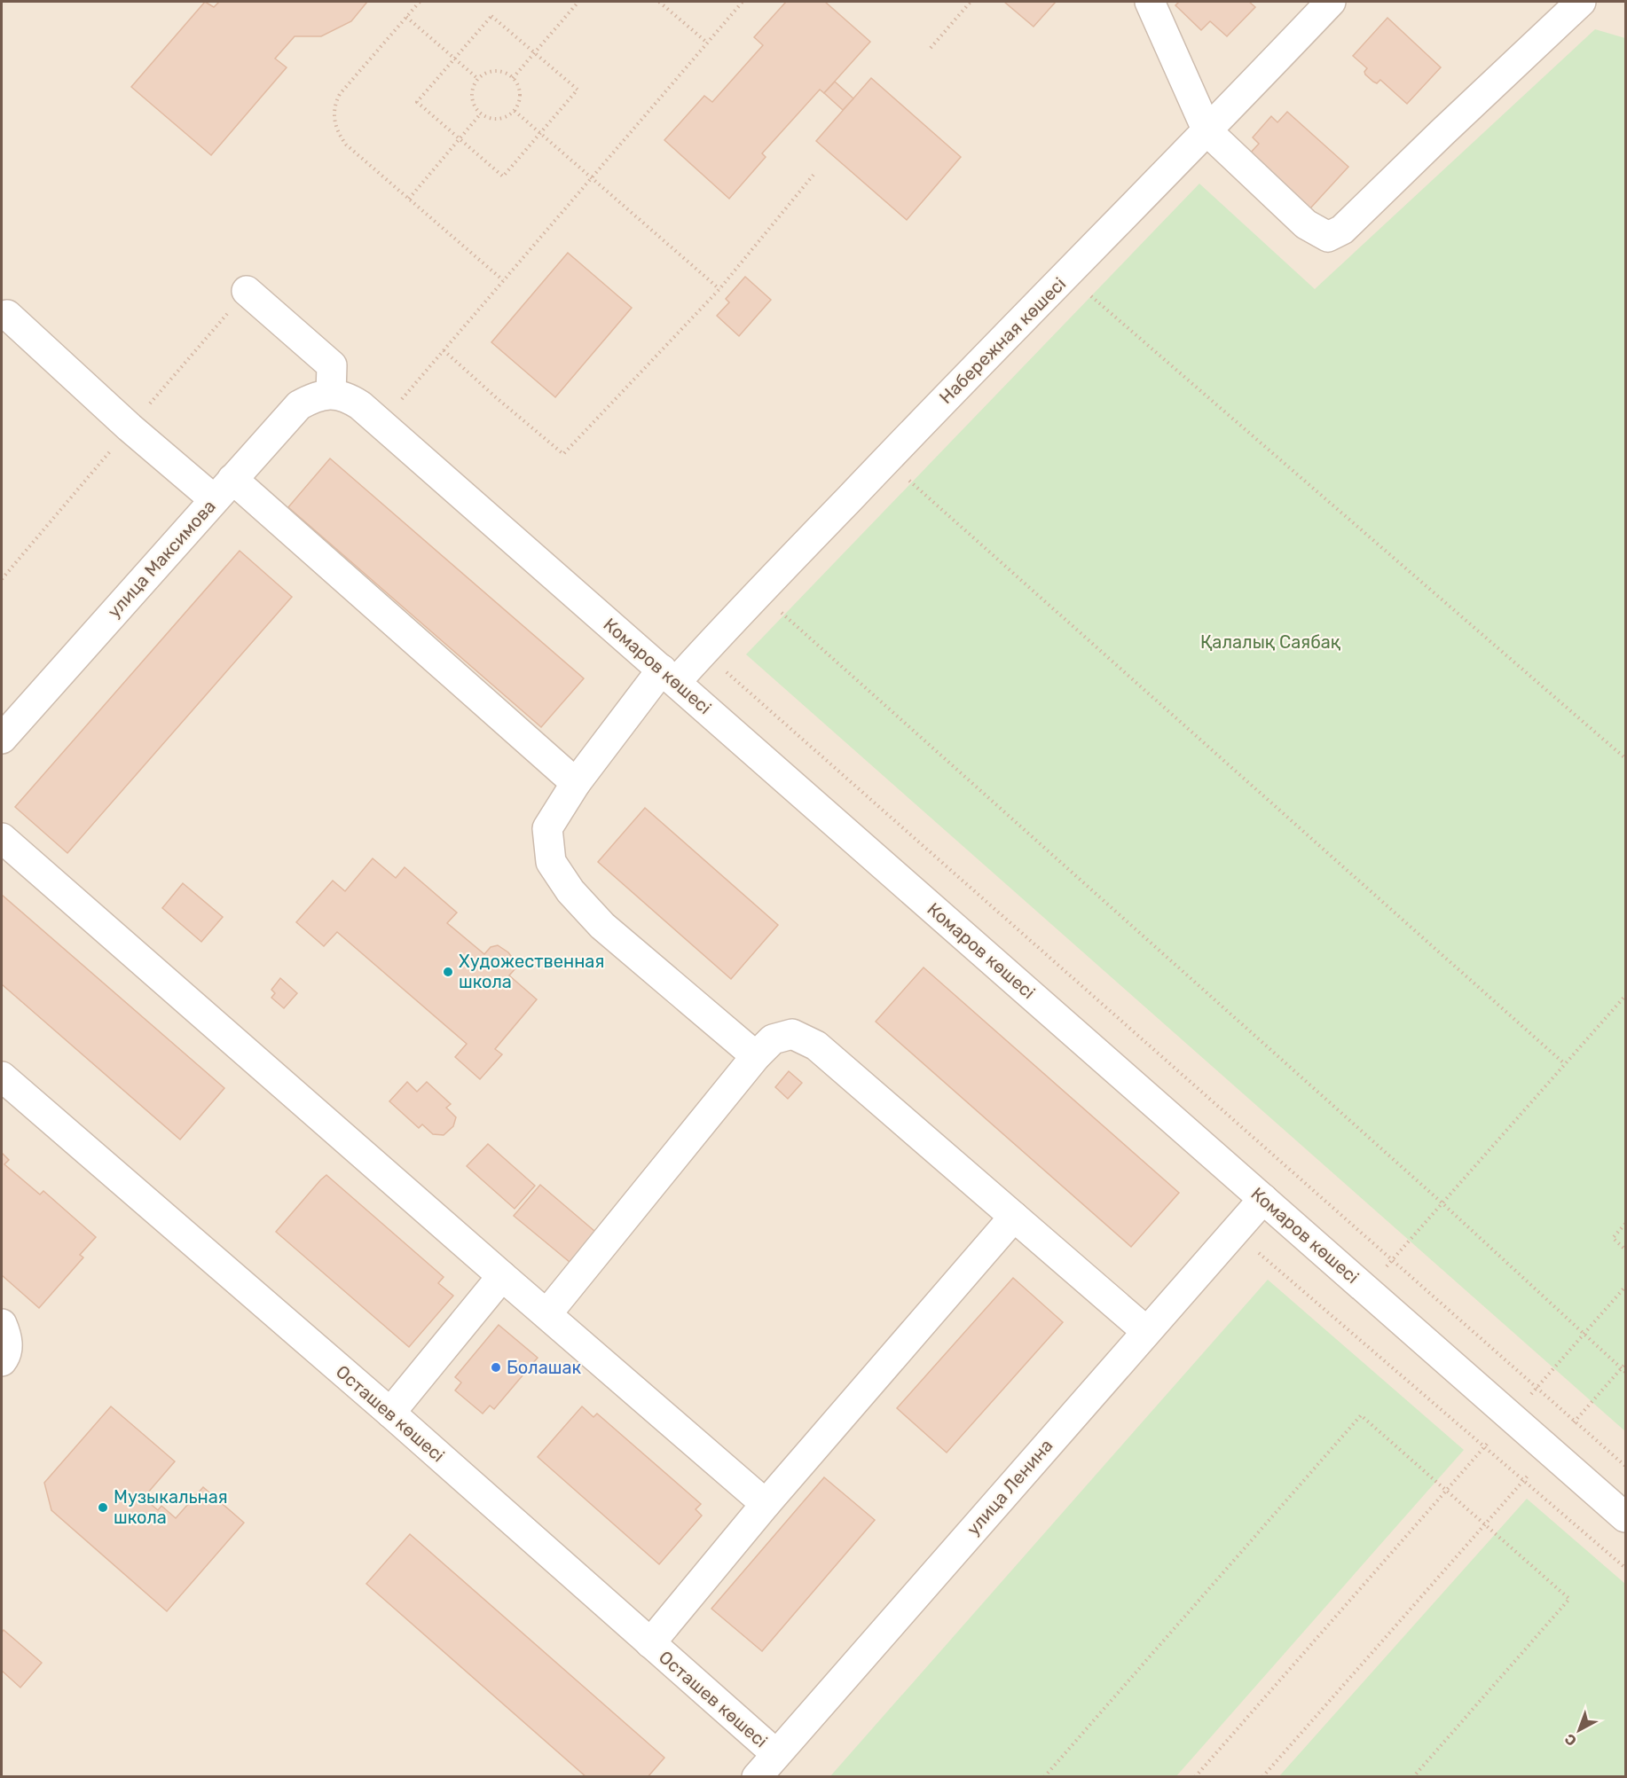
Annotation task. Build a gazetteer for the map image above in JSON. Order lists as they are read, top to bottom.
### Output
{
  "streets": {
    "street": [
      "Набережная көшесі",
      "улица Максимова",
      "Комаров көшесі",
      "Осташев көшесі",
      "улица Ленина"
    ]
  },
  "crossings": [
    ["Набережная көшесі", "Комаров көшесі"],
    ["улица Максимова", "Комаров көшесі"],
    ["Комаров көшесі", "улица Ленина"],
    ["Осташев көшесі", "улица Ленина"]
  ],
  "parks": ["Қалалық Саябақ"],
  "places": ["Художественная школа", "Болашак", "Музыкальная школа"],
  "north": "bottom left"
}
